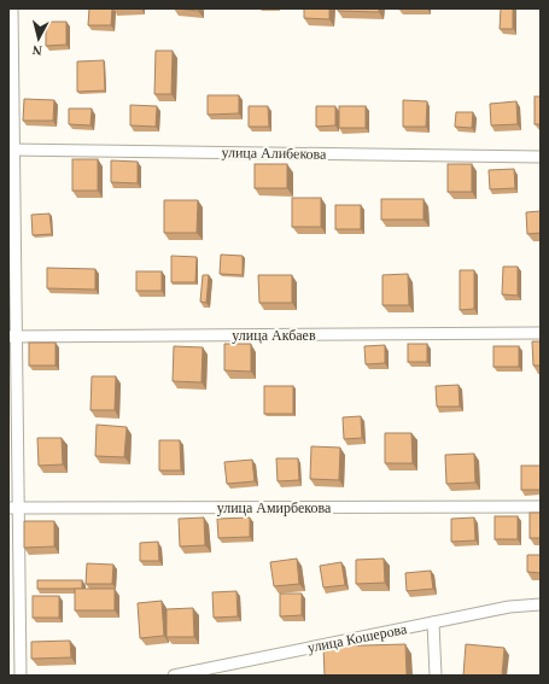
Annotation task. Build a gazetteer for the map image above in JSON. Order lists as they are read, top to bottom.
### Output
{
  "streets": {
    "street": [
      "улица Алибекова",
      "улица Акбаев",
      "улица Амирбекова",
      "улица Кошерова"
    ]
  },
  "north": "bottom"
}
